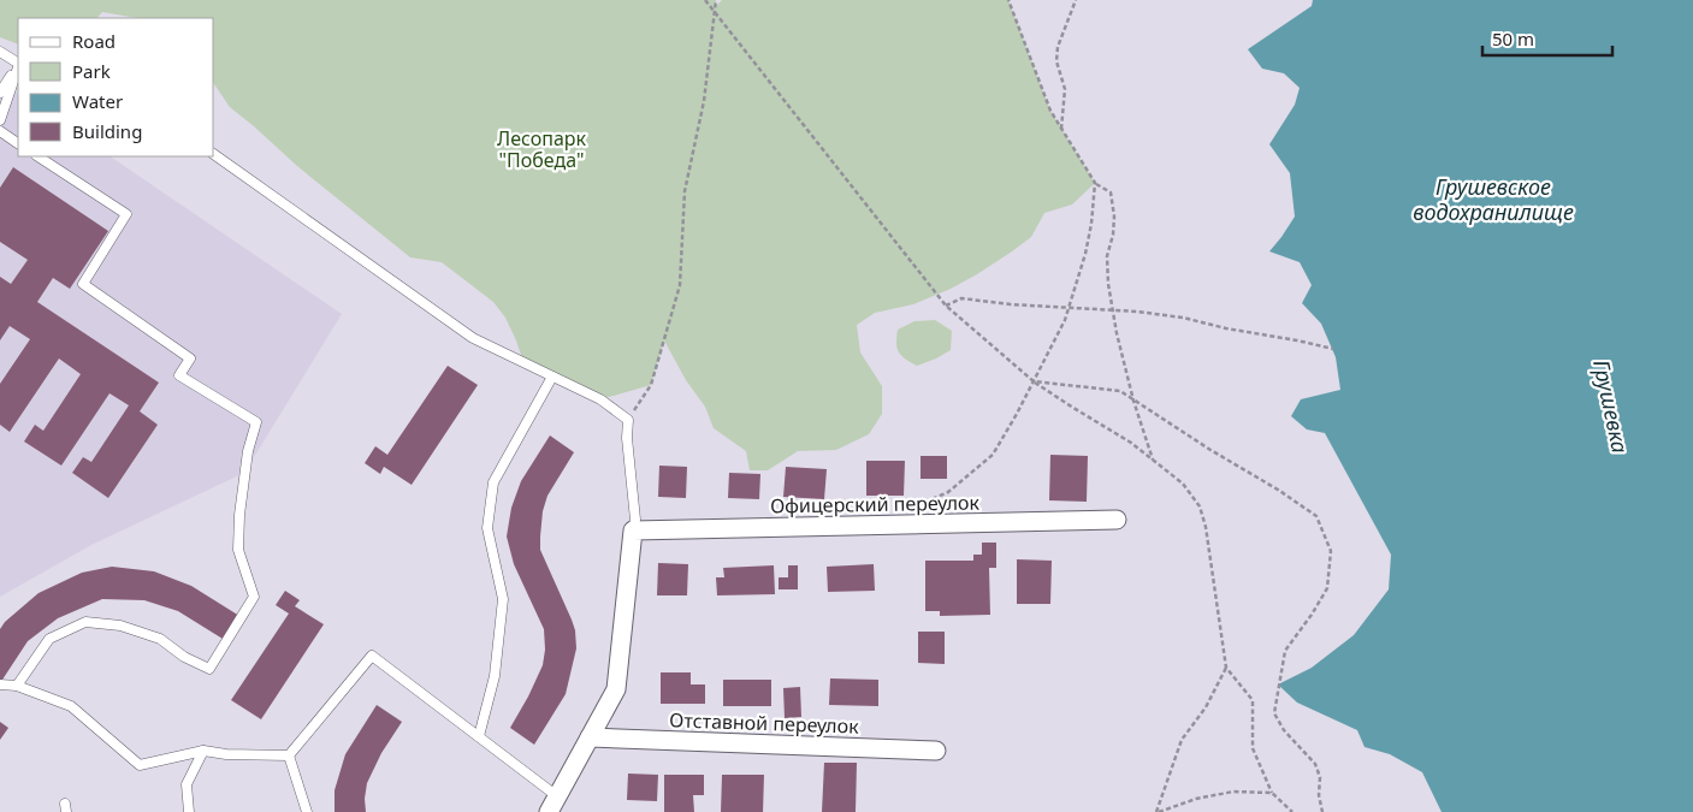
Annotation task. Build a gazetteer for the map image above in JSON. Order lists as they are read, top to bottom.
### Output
{
  "streets": {
    "street": ["Офицерский переулок", "Отставной переулок"]
  },
  "water": ["Грушевское водохранилище", "Грушевка"],
  "parks": ["Лесопарк \"Победа\""],
  "legend": [
    "Road",
    "Park",
    "Water",
    "Building"
  ],
  "scale_bar": "50 m"
}
